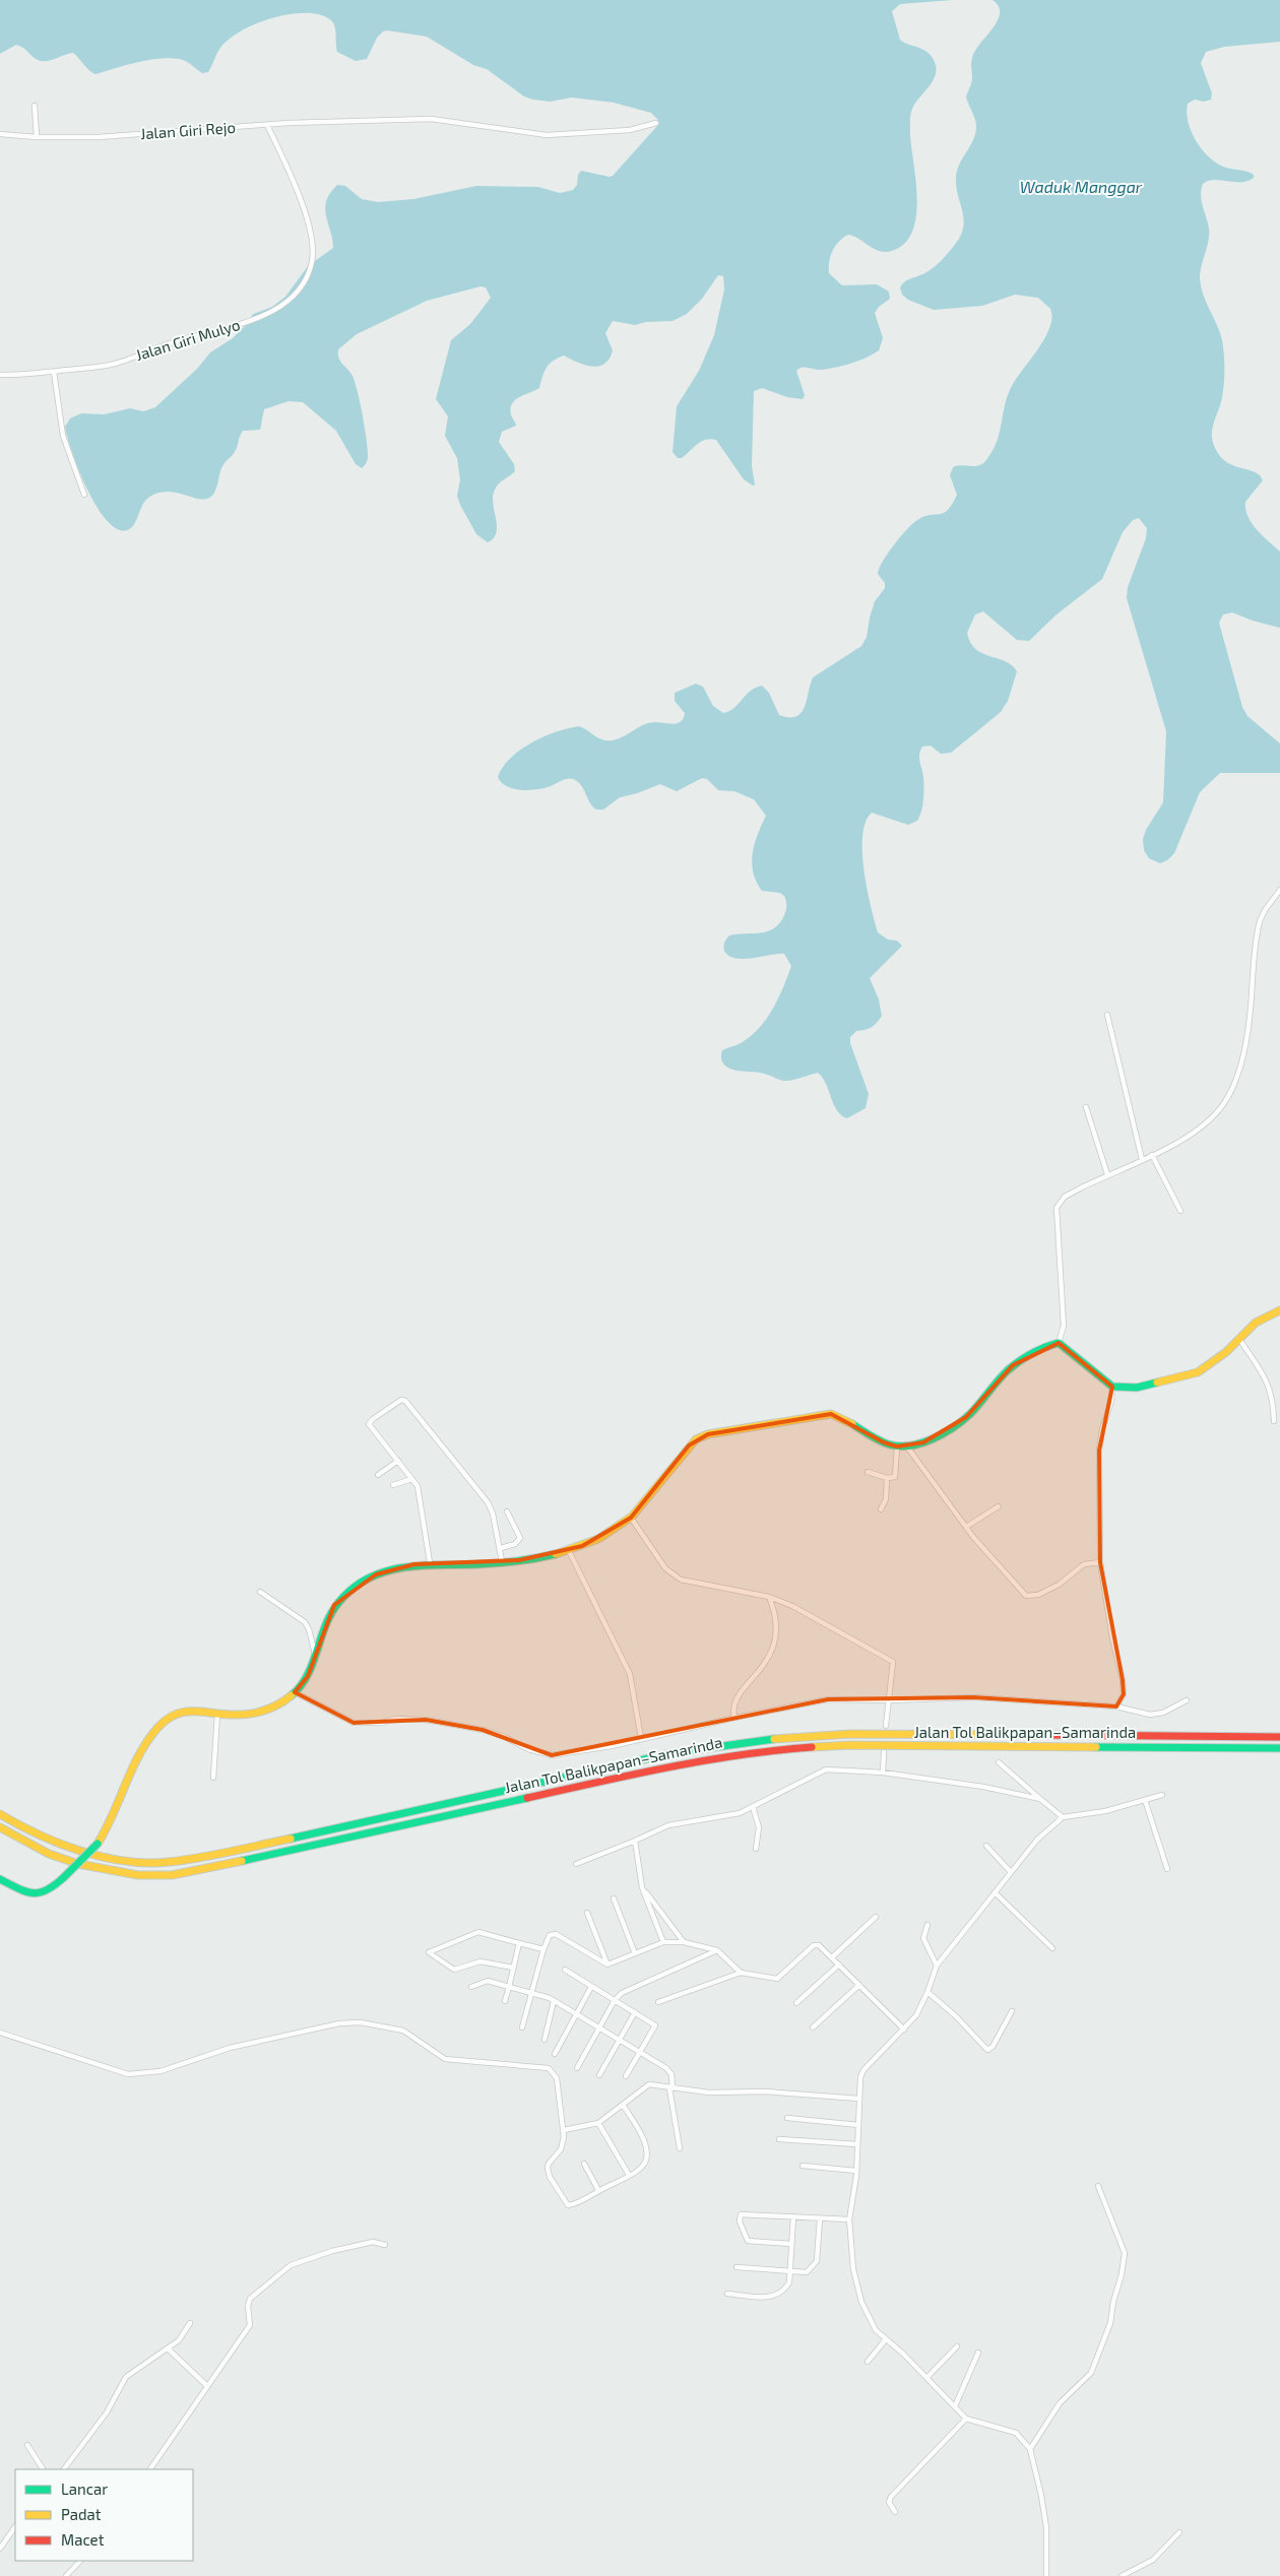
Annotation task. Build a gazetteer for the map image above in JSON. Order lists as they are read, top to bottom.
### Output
{
  "streets": {
    "main road": ["Jalan Tol Balikpapan–Samarinda"],
    "street": ["Jalan Giri Rejo", "Jalan Giri Mulyo"]
  },
  "crossings": [
    ["Jalan Giri Rejo", "Jalan Giri Mulyo"]
  ],
  "water": ["Waduk Manggar"],
  "legend": ["Lancar", "Padat", "Macet"]
}
